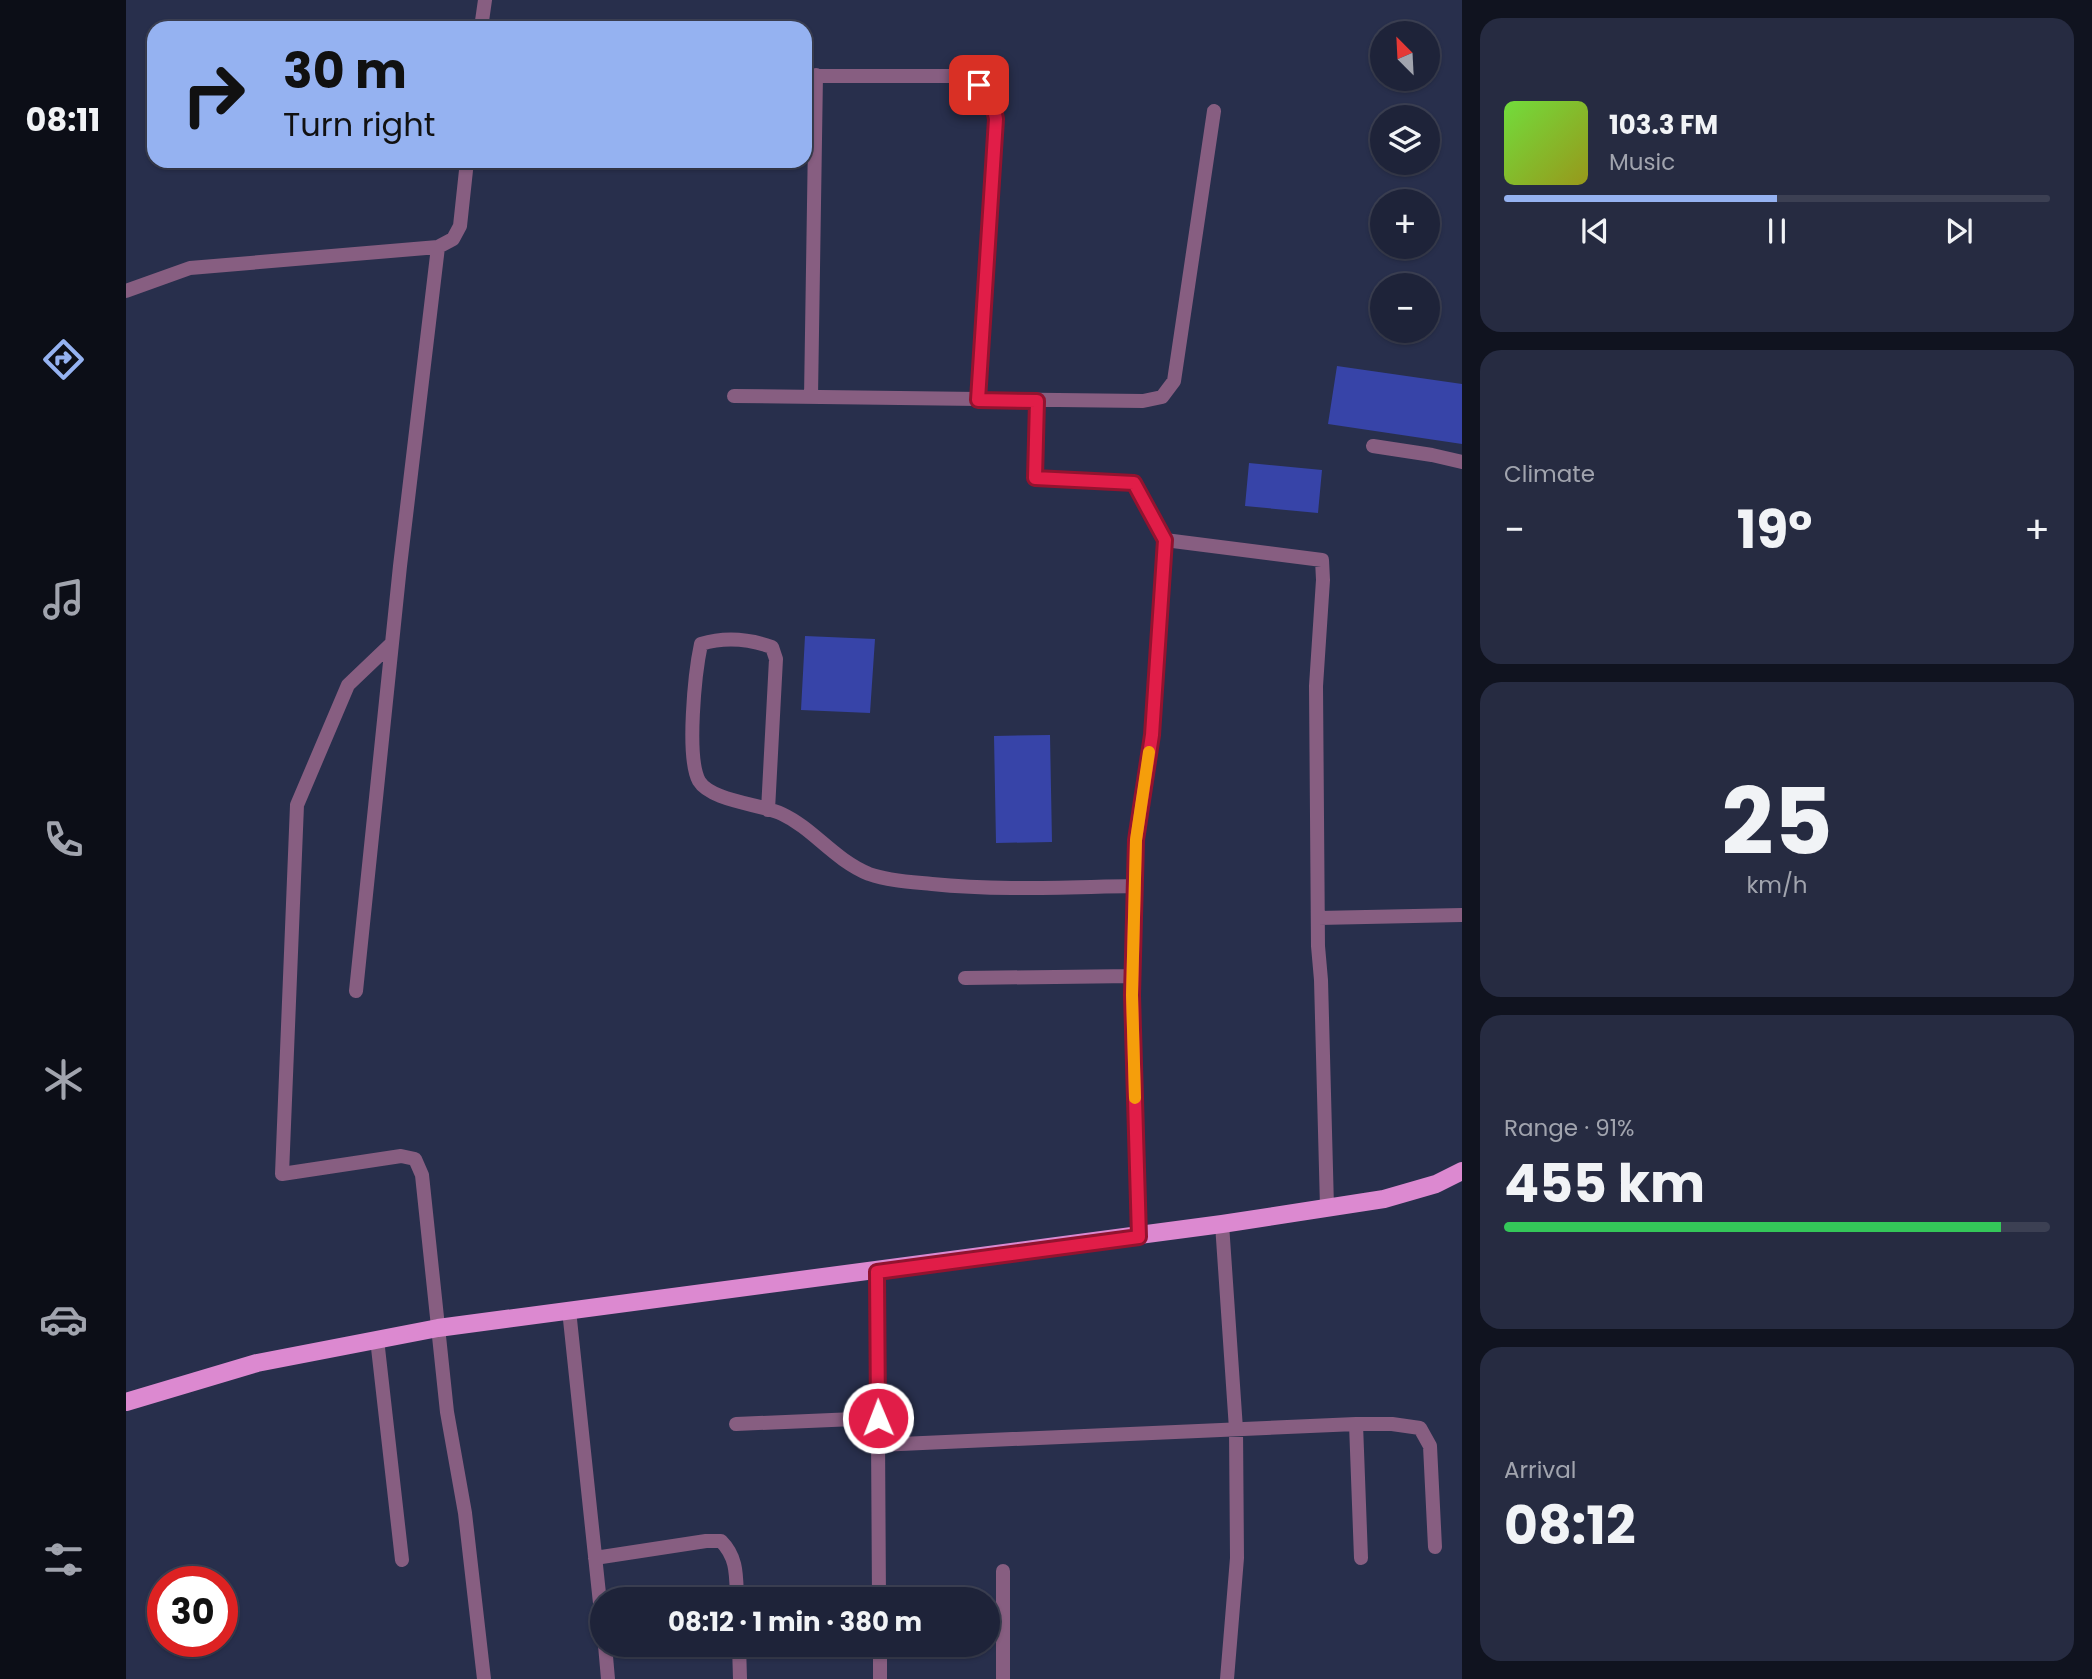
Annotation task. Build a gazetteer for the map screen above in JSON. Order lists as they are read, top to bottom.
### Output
{
  "north": "top left",
  "page": {
    "tabs": "08:11",
    "map_buttons": ["+", "−"],
    "turn": ["30 m", "Turn right"],
    "song": ["103.3 FM", "Music"],
    "tile": [
      "Climate",
      ["25", "km/h"],
      ["Range · 91%", "455 km"],
      ["Arrival", "08:12"]
    ],
    "heat": ["−", "19°", "+"],
    "limit": "30",
    "trip": "08:12 · 1 min · 380 m"
  }
}
